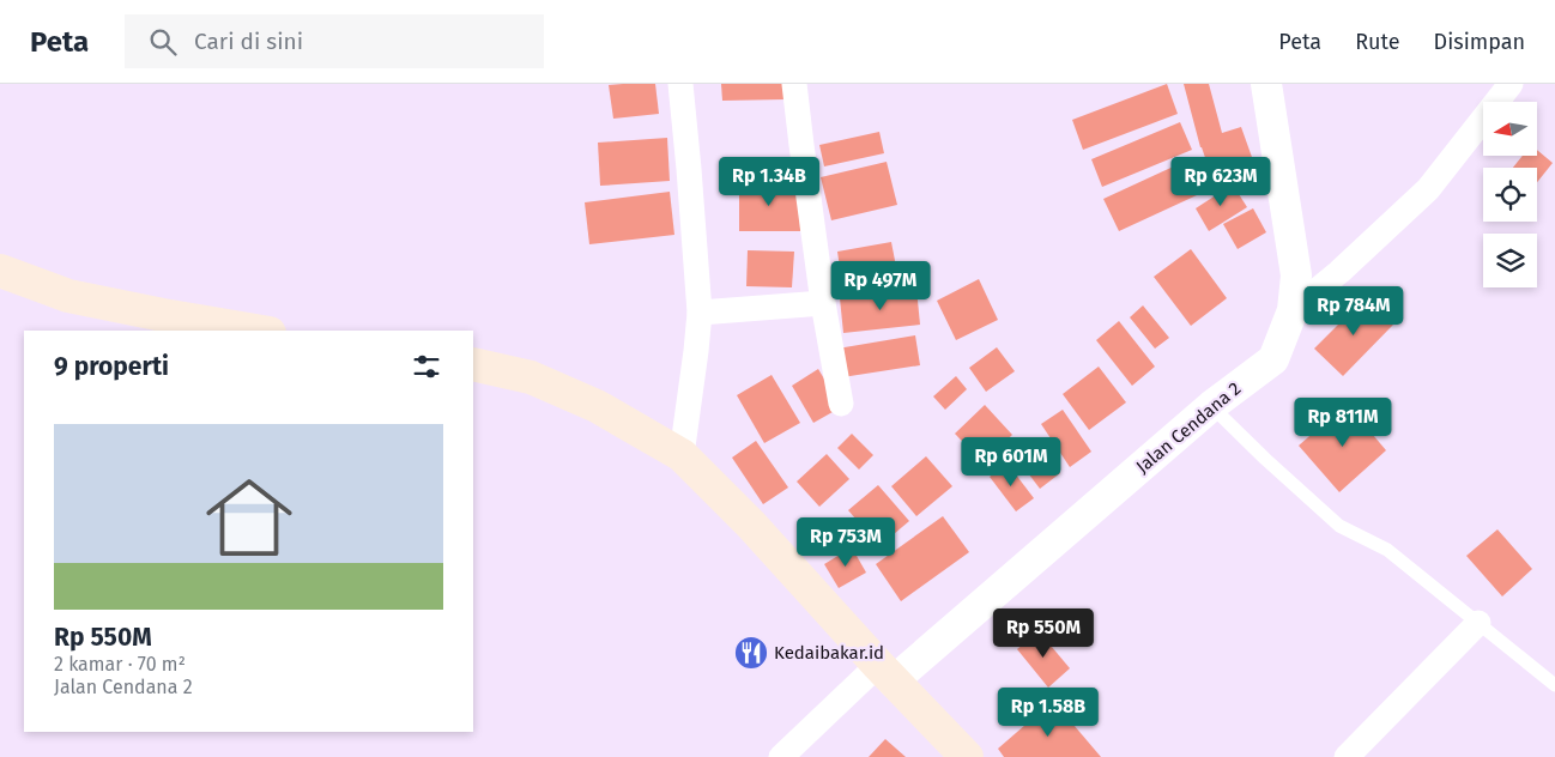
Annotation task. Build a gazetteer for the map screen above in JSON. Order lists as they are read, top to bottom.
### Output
{
  "streets": {
    "street": ["Jalan Cendana 2"]
  },
  "places": {
    "restaurant": ["Kedaibakar.id"]
  },
  "north": "left",
  "page": {
    "header": "Peta",
    "search": "Cari di sini",
    "nav": ["Peta", "Rute", "Disimpan"],
    "price": [
      "Rp 1.34B",
      "Rp 623M",
      "Rp 497M",
      "Rp 784M",
      "Rp 811M",
      "Rp 601M",
      "Rp 753M",
      "Rp 550M",
      "Rp 1.58B"
    ],
    "heading": "9 properti",
    "list": [
      {
        "name": "Rp 550M",
        "note": "2 kamar · 70 m² · Jalan Cendana 2"
      }
    ]
  }
}
